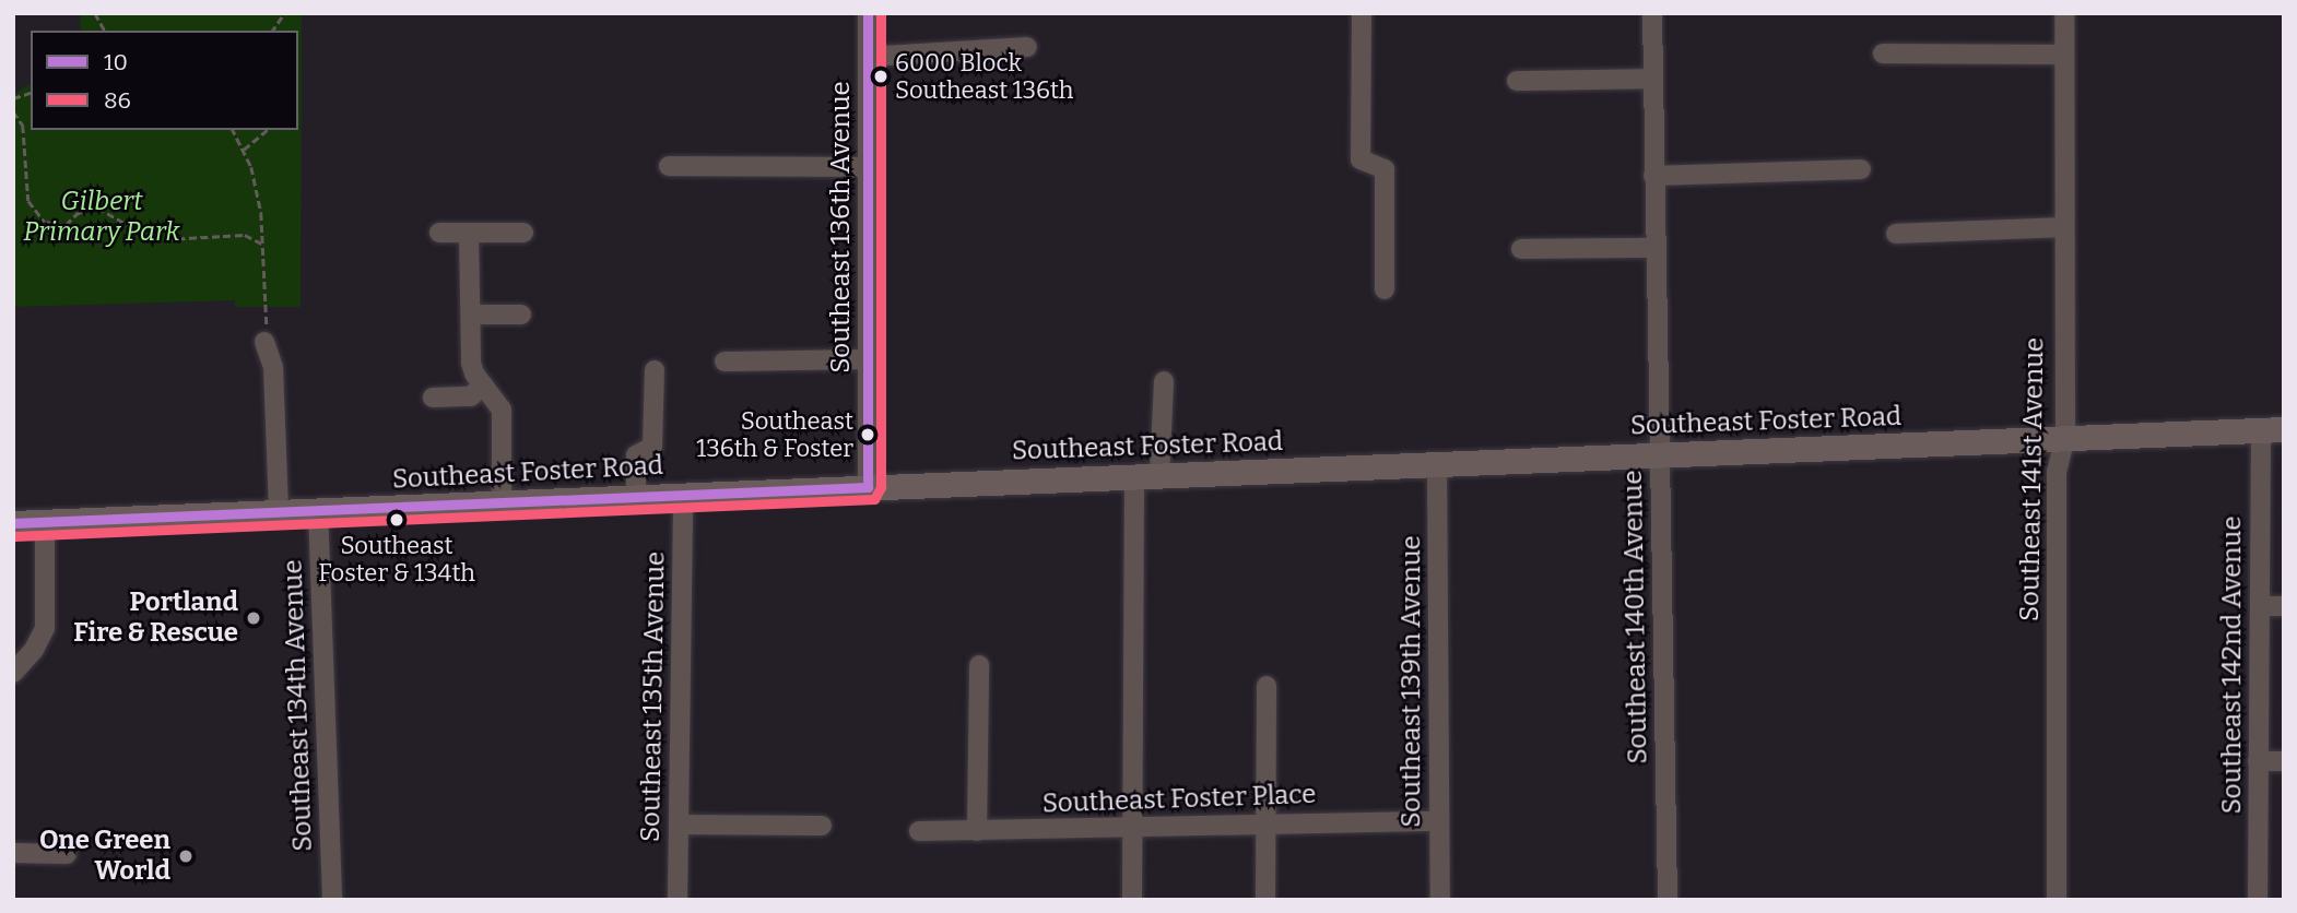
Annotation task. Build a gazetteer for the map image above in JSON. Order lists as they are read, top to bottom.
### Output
{
  "streets": {
    "main road": ["Southeast Foster Road"],
    "street": [
      "Southeast 136th Avenue",
      "Southeast 141st Avenue",
      "Southeast 140th Avenue",
      "Southeast 142nd Avenue",
      "Southeast 139th Avenue",
      "Southeast 135th Avenue",
      "Southeast 134th Avenue",
      "Southeast Foster Place"
    ]
  },
  "crossings": [
    ["Southeast 136th Avenue", "Southeast Foster Road"],
    ["Southeast Foster Road", "Southeast 141st Avenue"],
    ["Southeast Foster Road", "Southeast 140th Avenue"],
    ["Southeast Foster Road", "Southeast 142nd Avenue"],
    ["Southeast Foster Road", "Southeast 139th Avenue"],
    ["Southeast Foster Road", "Southeast 135th Avenue"],
    ["Southeast Foster Road", "Southeast 134th Avenue"],
    ["Southeast 139th Avenue", "Southeast Foster Place"]
  ],
  "parks": ["Gilbert Primary Park"],
  "places": [
    "6000 Block Southeast 136th",
    "Southeast 136th & Foster",
    "Southeast Foster & 134th",
    "Portland Fire & Rescue",
    "One Green World"
  ],
  "lines": ["transit line 10", "transit line 86"],
  "legend": ["10", "86"]
}
